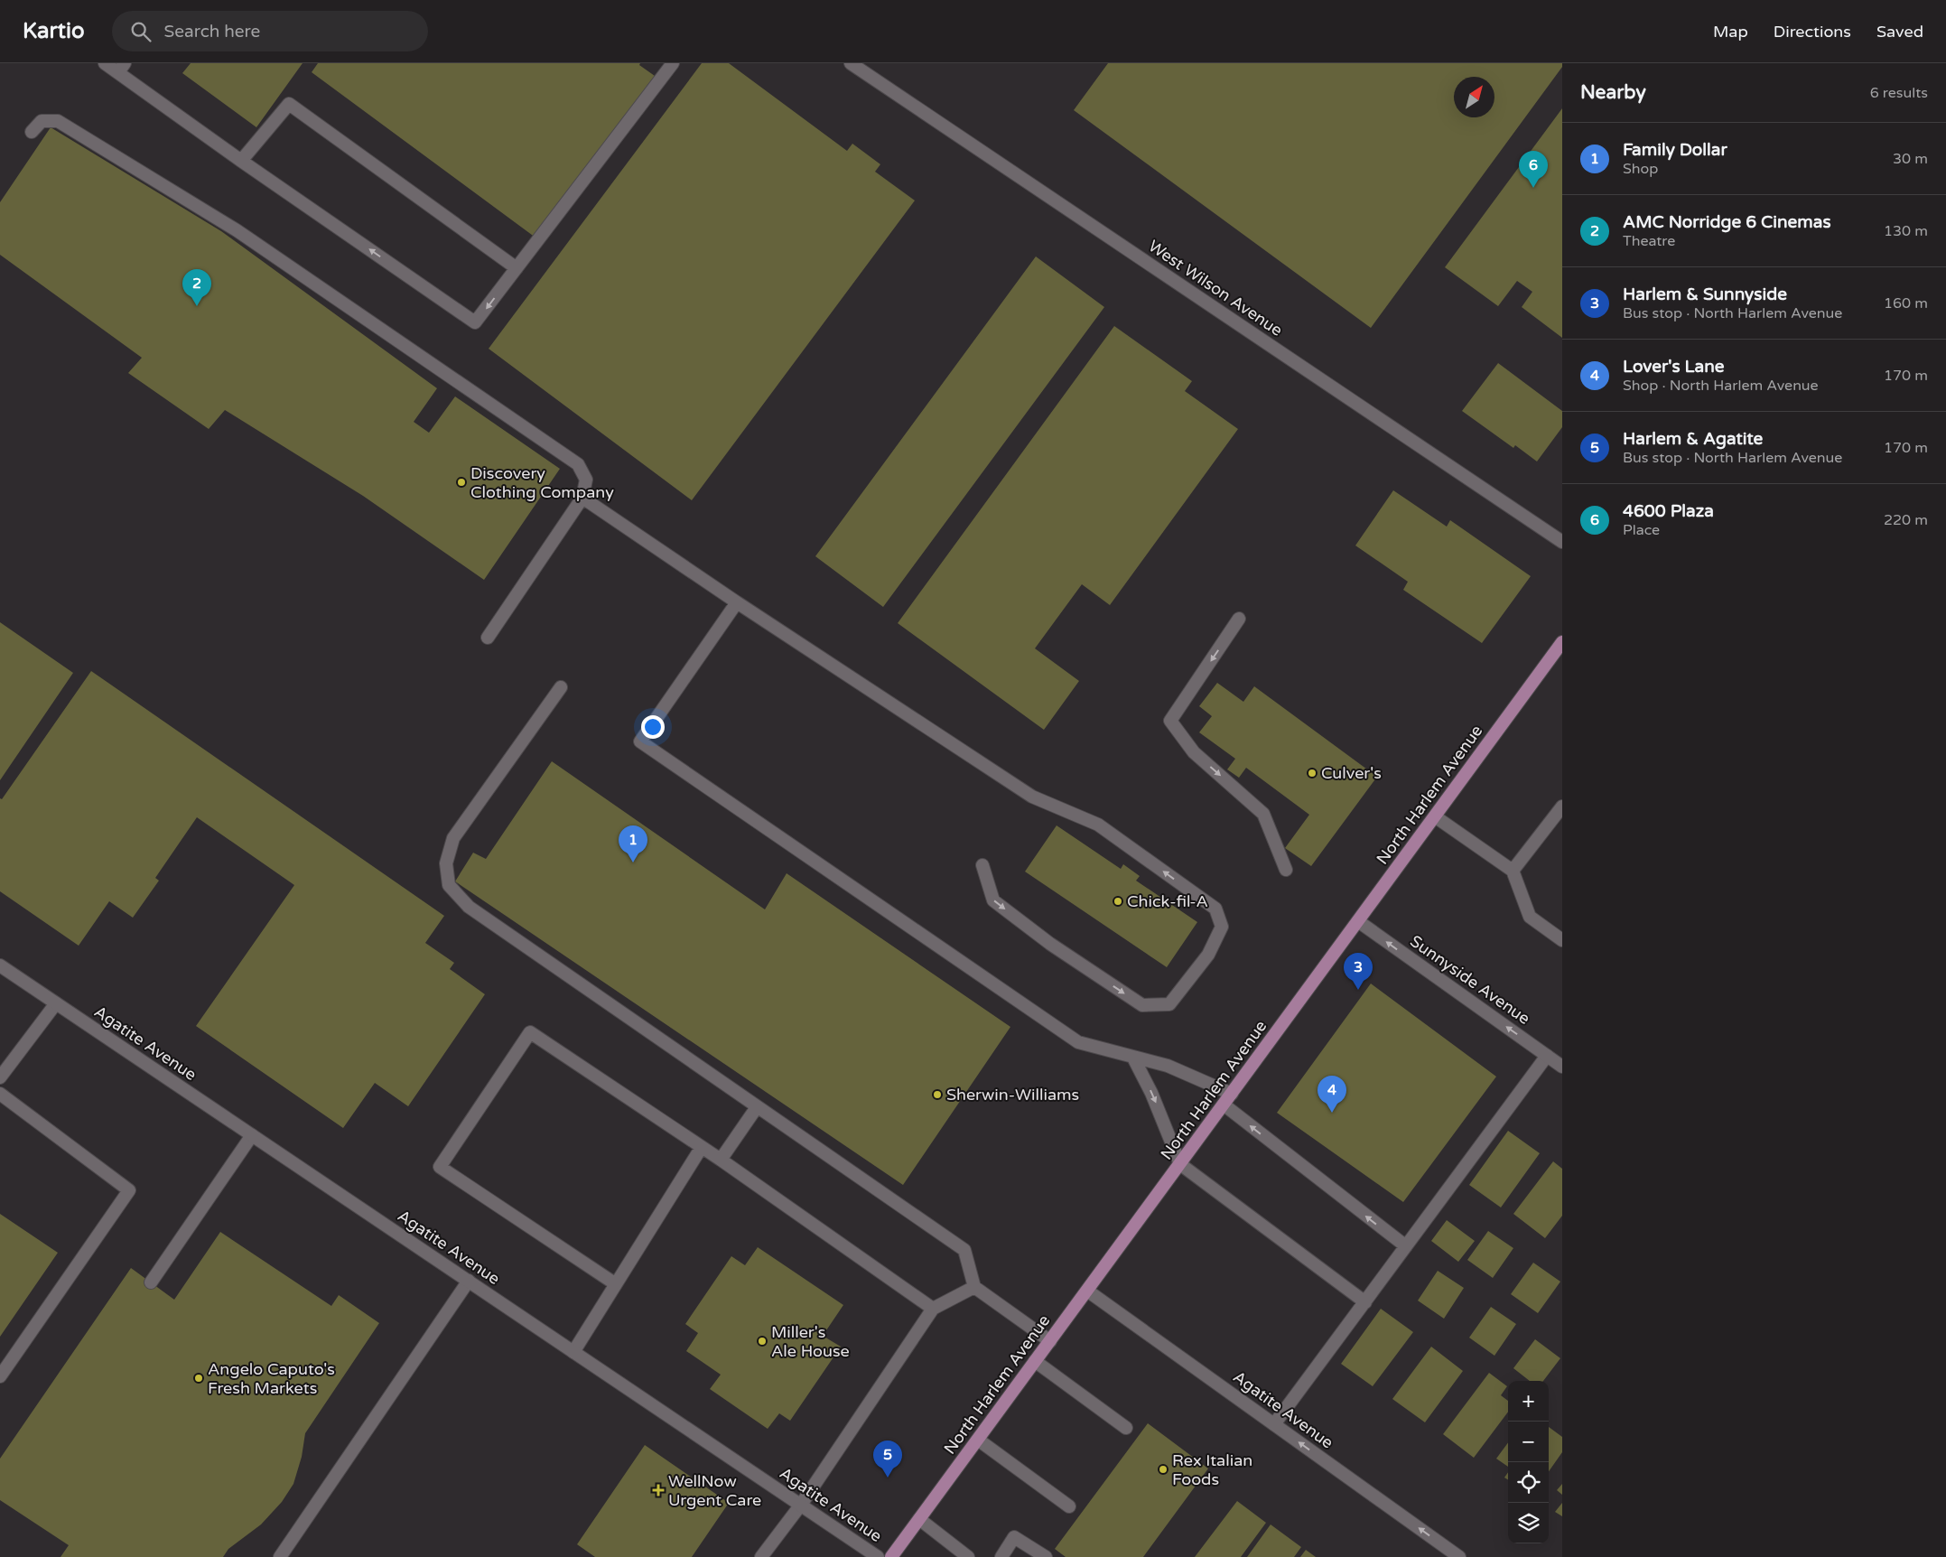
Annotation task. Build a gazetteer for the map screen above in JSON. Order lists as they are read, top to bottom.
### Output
{
  "streets": {
    "main road": ["North Harlem Avenue"],
    "street": ["West Wilson Avenue", "Sunnyside Avenue", "Agatite Avenue"]
  },
  "crossings": [
    ["North Harlem Avenue", "Sunnyside Avenue"],
    ["North Harlem Avenue", "Agatite Avenue"]
  ],
  "one_way": ["Sunnyside Avenue"],
  "places": {
    "other": [
      "Discovery Clothing Company",
      "Culver's",
      "Chick-fil-A",
      "Sherwin-Williams",
      "Miller's Ale House",
      "Angelo Caputo's Fresh Markets",
      "Rex Italian Foods"
    ],
    "health": ["WellNow Urgent Care"]
  },
  "north": "top right",
  "page": {
    "header": "Kartio",
    "search": "Search here",
    "nav": ["Map", "Directions", "Saved"],
    "heading": ["Nearby", "6 results"],
    "list": [
      {
        "mark": "1",
        "name": "Family Dollar",
        "note": "Shop",
        "value": "30 m"
      },
      {
        "mark": "2",
        "name": "AMC Norridge 6 Cinemas",
        "note": "Theatre",
        "value": "130 m"
      },
      {
        "mark": "3",
        "name": "Harlem & Sunnyside",
        "note": "Bus stop · North Harlem Avenue",
        "value": "160 m"
      },
      {
        "mark": "4",
        "name": "Lover's Lane",
        "note": "Shop · North Harlem Avenue",
        "value": "170 m"
      },
      {
        "mark": "5",
        "name": "Harlem & Agatite",
        "note": "Bus stop · North Harlem Avenue",
        "value": "170 m"
      },
      {
        "mark": "6",
        "name": "4600 Plaza",
        "note": "Place",
        "value": "220 m"
      }
    ],
    "pins": [
      "6",
      "2",
      "1",
      "3",
      "4",
      "5"
    ],
    "map_buttons": ["+", "−"]
  }
}
